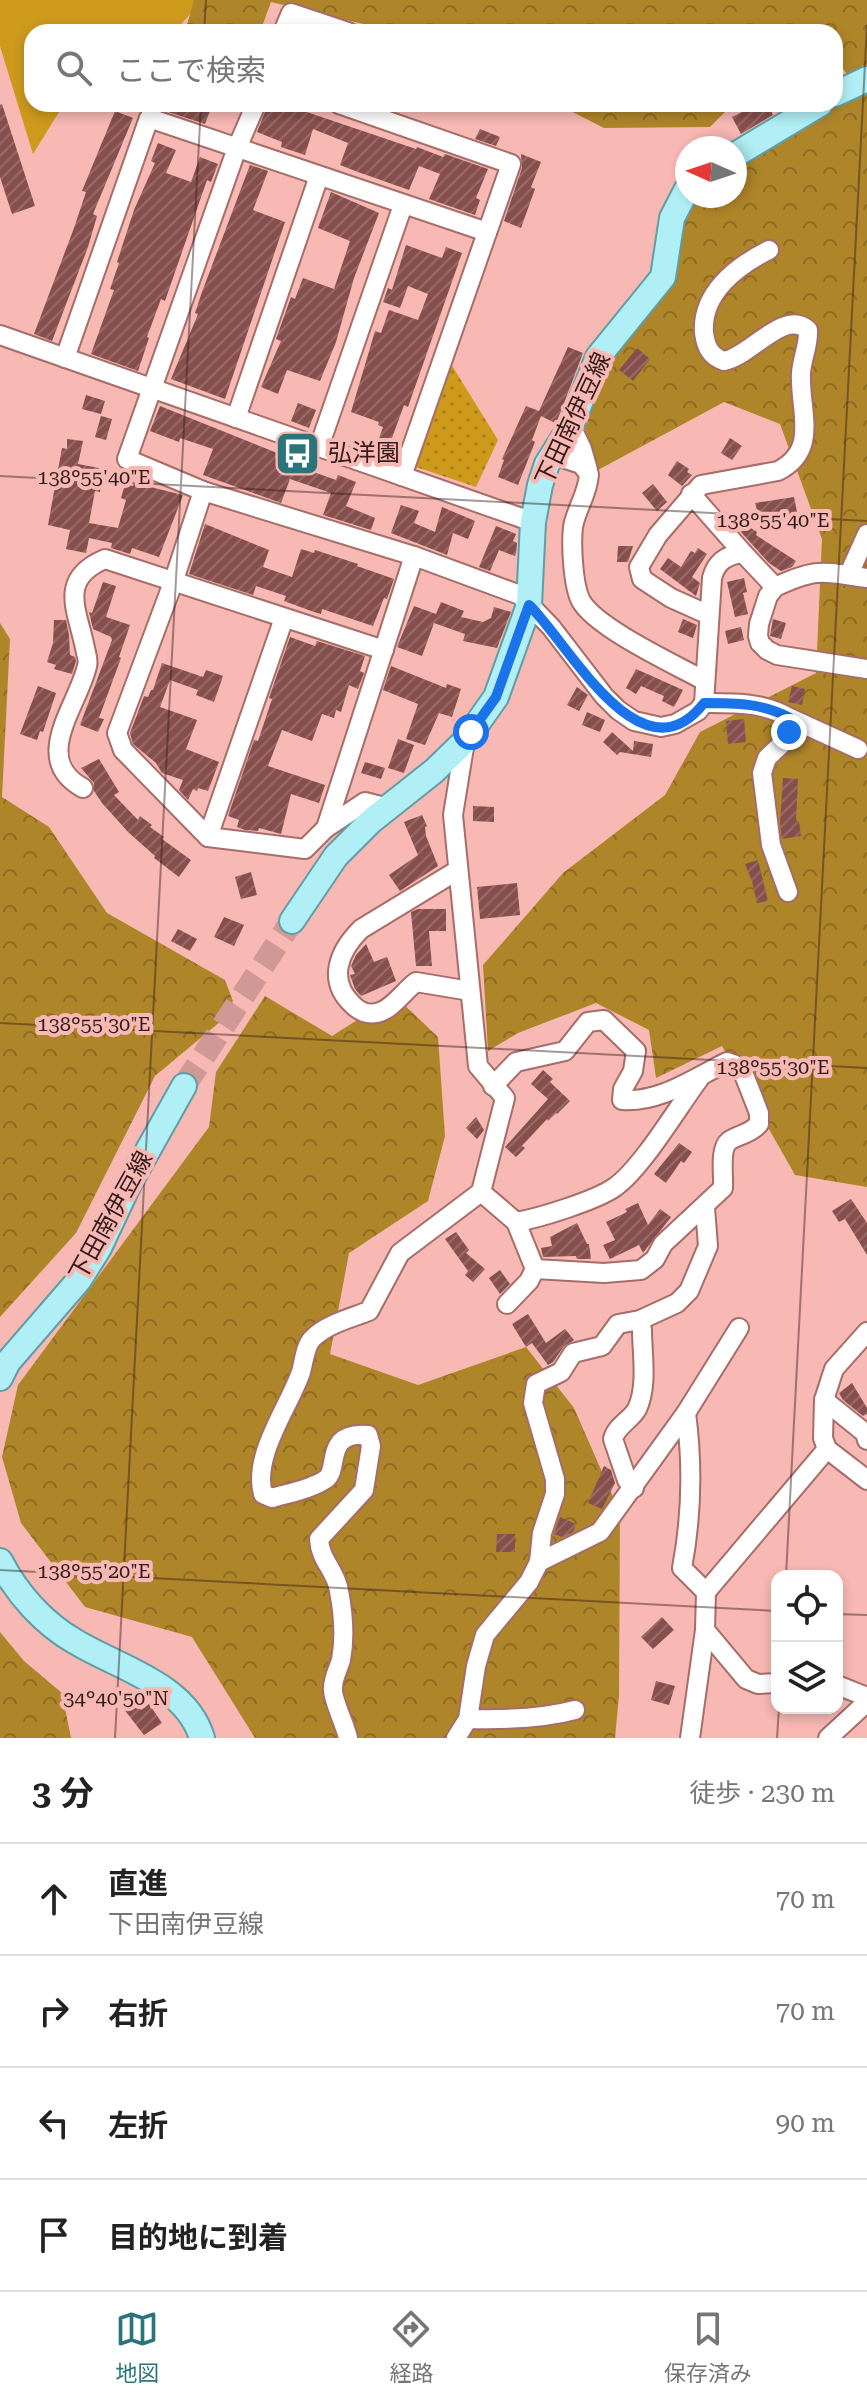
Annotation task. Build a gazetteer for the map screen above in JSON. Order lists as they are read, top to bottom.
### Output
{
  "streets": {
    "main road": ["下田南伊豆線"]
  },
  "places": {
    "bus stop": ["弘洋園"]
  },
  "north": "left",
  "page": {
    "search": "ここで検索",
    "heading": ["3 分", "徒歩 · 230 m"],
    "list": [
      ["直進", "下田南伊豆線", "70 m"],
      ["右折", "70 m"],
      ["左折", "90 m"],
      "目的地に到着"
    ],
    "nav": ["地図", "経路", "保存済み"]
  },
  "coordinates": [
    "138°55'40\"E",
    "138°55'30\"E",
    "138°55'20\"E",
    "34°40'50\"N"
  ]
}
